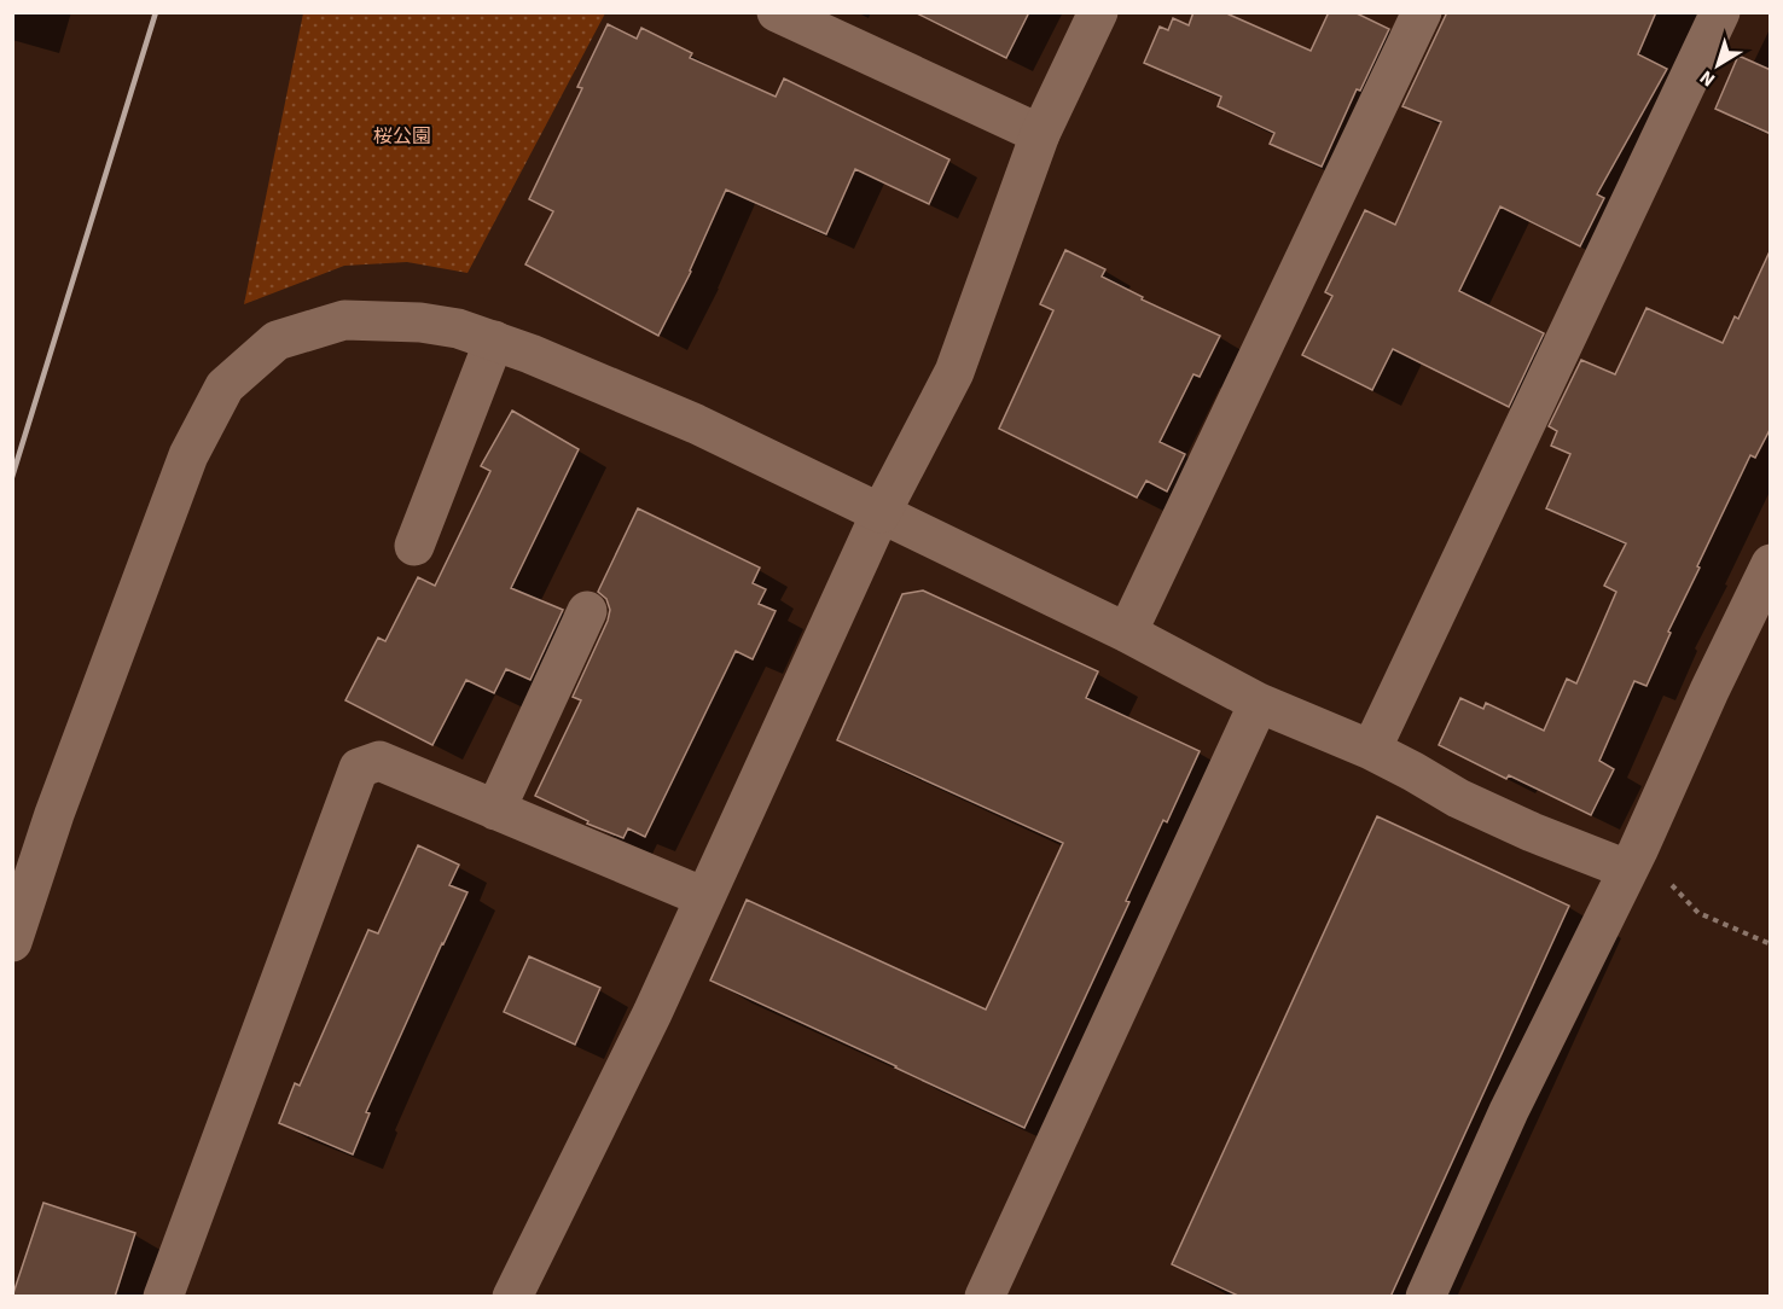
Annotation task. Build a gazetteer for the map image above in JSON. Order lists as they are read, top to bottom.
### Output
{
  "parks": ["桜公園"],
  "north": "bottom left"
}
